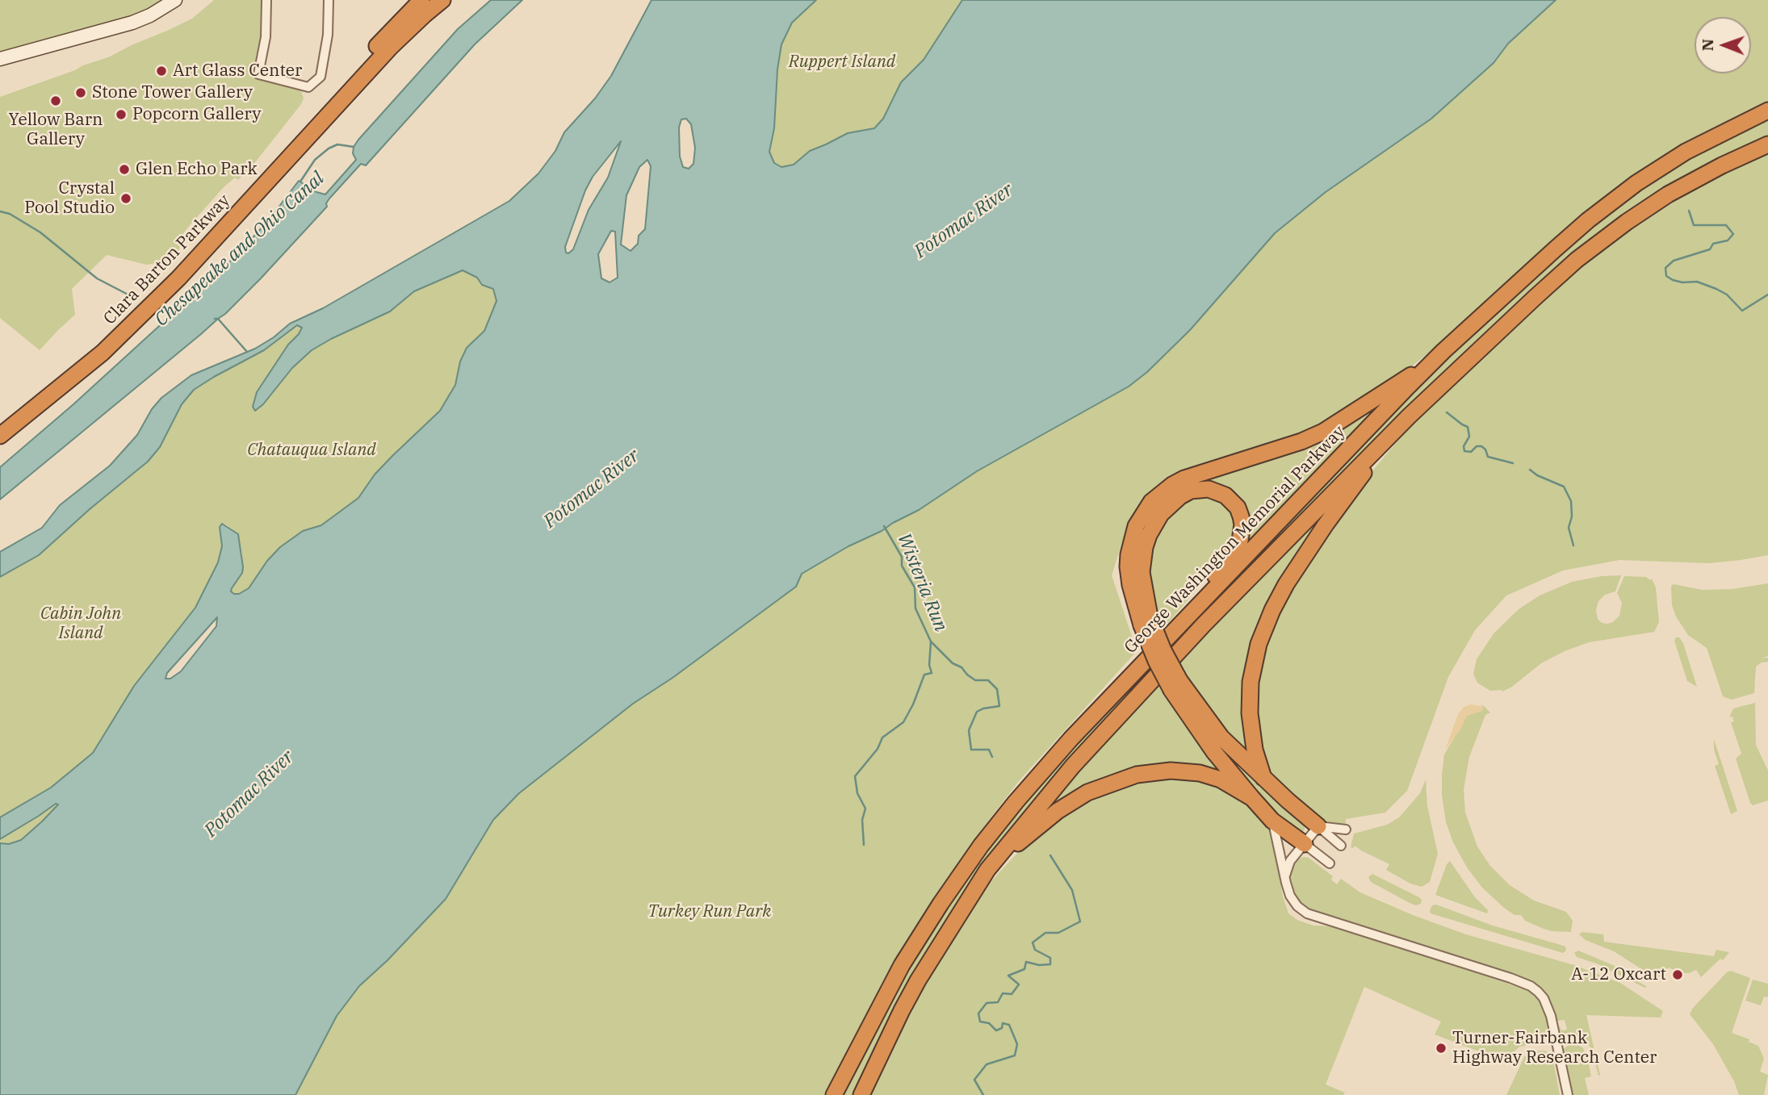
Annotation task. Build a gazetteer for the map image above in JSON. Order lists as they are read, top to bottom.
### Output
{
  "streets": {
    "highway": ["Clara Barton Parkway", "George Washington Memorial Parkway"]
  },
  "water": ["Potomac River", "Chesapeake and Ohio Canal", "Wisteria Run"],
  "parks": [
    "Ruppert Island",
    "Chatauqua Island",
    "Cabin John Island",
    "Turkey Run Park"
  ],
  "places": [
    "Art Glass Center",
    "Stone Tower Gallery",
    "Yellow Barn Gallery",
    "Popcorn Gallery",
    "Glen Echo Park",
    "Crystal Pool Studio",
    "A-12 Oxcart",
    "Turner-Fairbank Highway Research Center"
  ],
  "north": "left"
}
